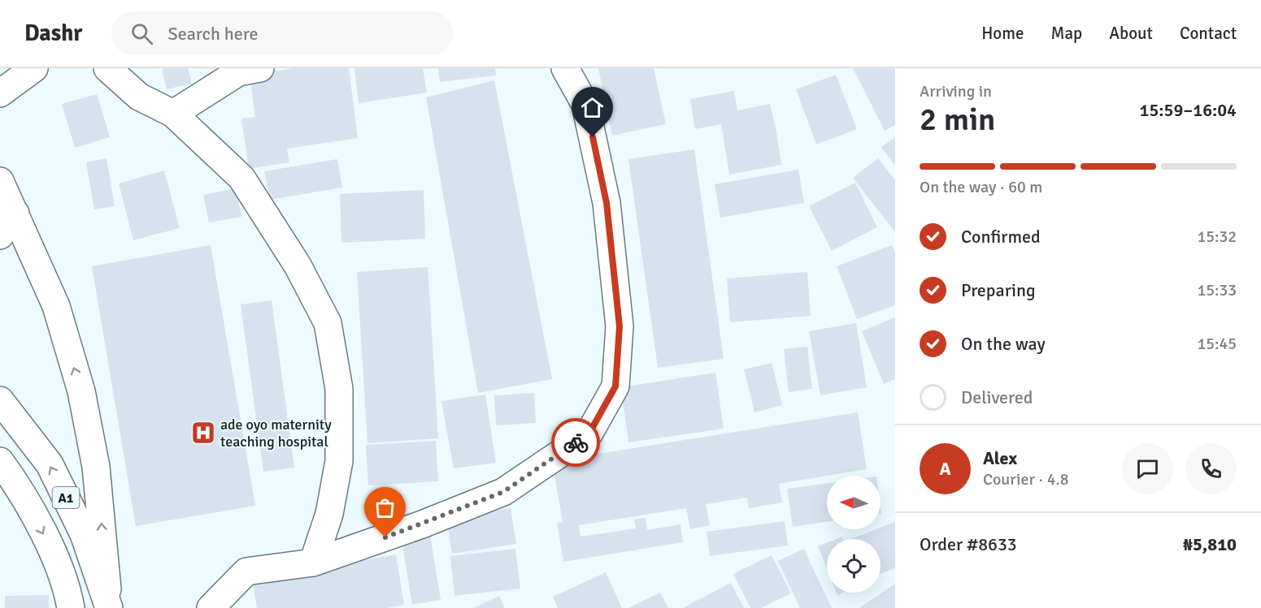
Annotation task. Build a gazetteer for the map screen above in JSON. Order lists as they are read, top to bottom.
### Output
{
  "streets": {
    "main road": ["A1"]
  },
  "places": {
    "hospital": ["ade oyo maternity teaching hospital"]
  },
  "north": "left",
  "page": {
    "header": "Dashr",
    "search": "Search here",
    "nav": [
      "Home",
      "Map",
      "About",
      "Contact"
    ],
    "heading": ["2 min", "Arriving in", "15:59–16:04"],
    "panel": [
      "Alex",
      "Courier · 4.8",
      "Order #8633",
      "₦5,810"
    ],
    "bar": "On the way · 60 m",
    "list": [
      ["Confirmed", "15:32"],
      ["Preparing", "15:33"],
      ["On the way", "15:45"],
      "Delivered"
    ],
    "round": "A"
  }
}
